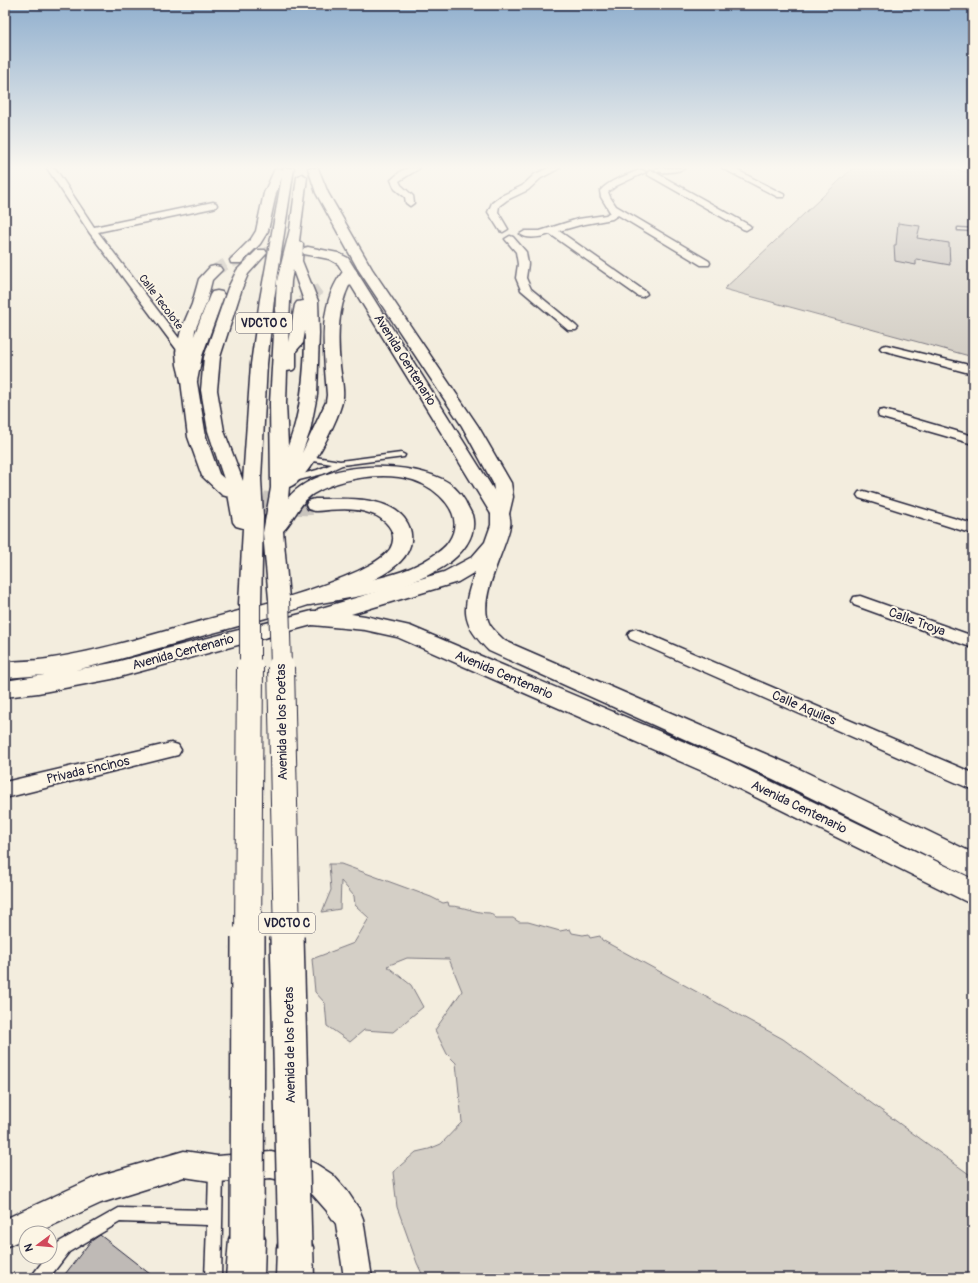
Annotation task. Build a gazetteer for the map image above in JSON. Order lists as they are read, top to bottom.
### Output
{
  "streets": {
    "main road": ["VDCTO C", "Avenida Centenario", "Avenida de los Poetas"],
    "street": [
      "Calle Tecolote",
      "Calle Troya",
      "Calle Aquiles",
      "Privada Encinos"
    ]
  },
  "crossings": [
    ["VDCTO C", "Avenida de los Poetas"]
  ],
  "north": "left"
}
